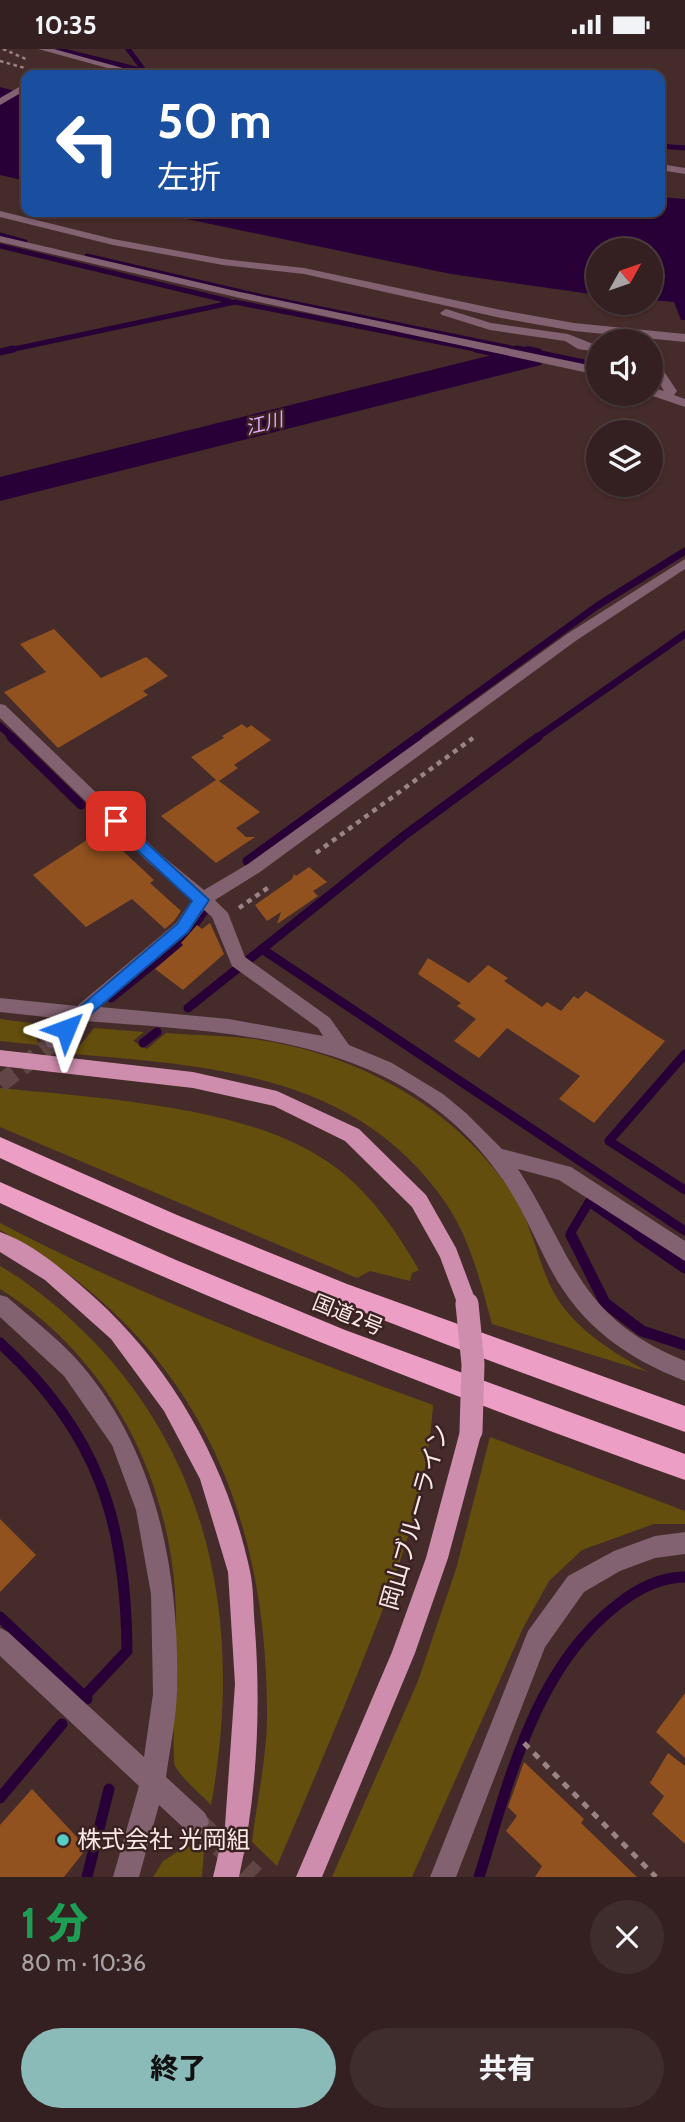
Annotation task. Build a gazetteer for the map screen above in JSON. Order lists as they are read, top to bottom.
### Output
{
  "streets": {
    "highway": ["国道2号"],
    "main road": ["岡山ブルーライン"]
  },
  "water": ["江川"],
  "places": ["株式会社 光岡組"],
  "north": "top right",
  "page": {
    "status": "10:35",
    "turn": ["50 m", "左折"],
    "heading": ["1 分", "80 m · 10:36"],
    "buttons": ["終了", "共有"]
  }
}
